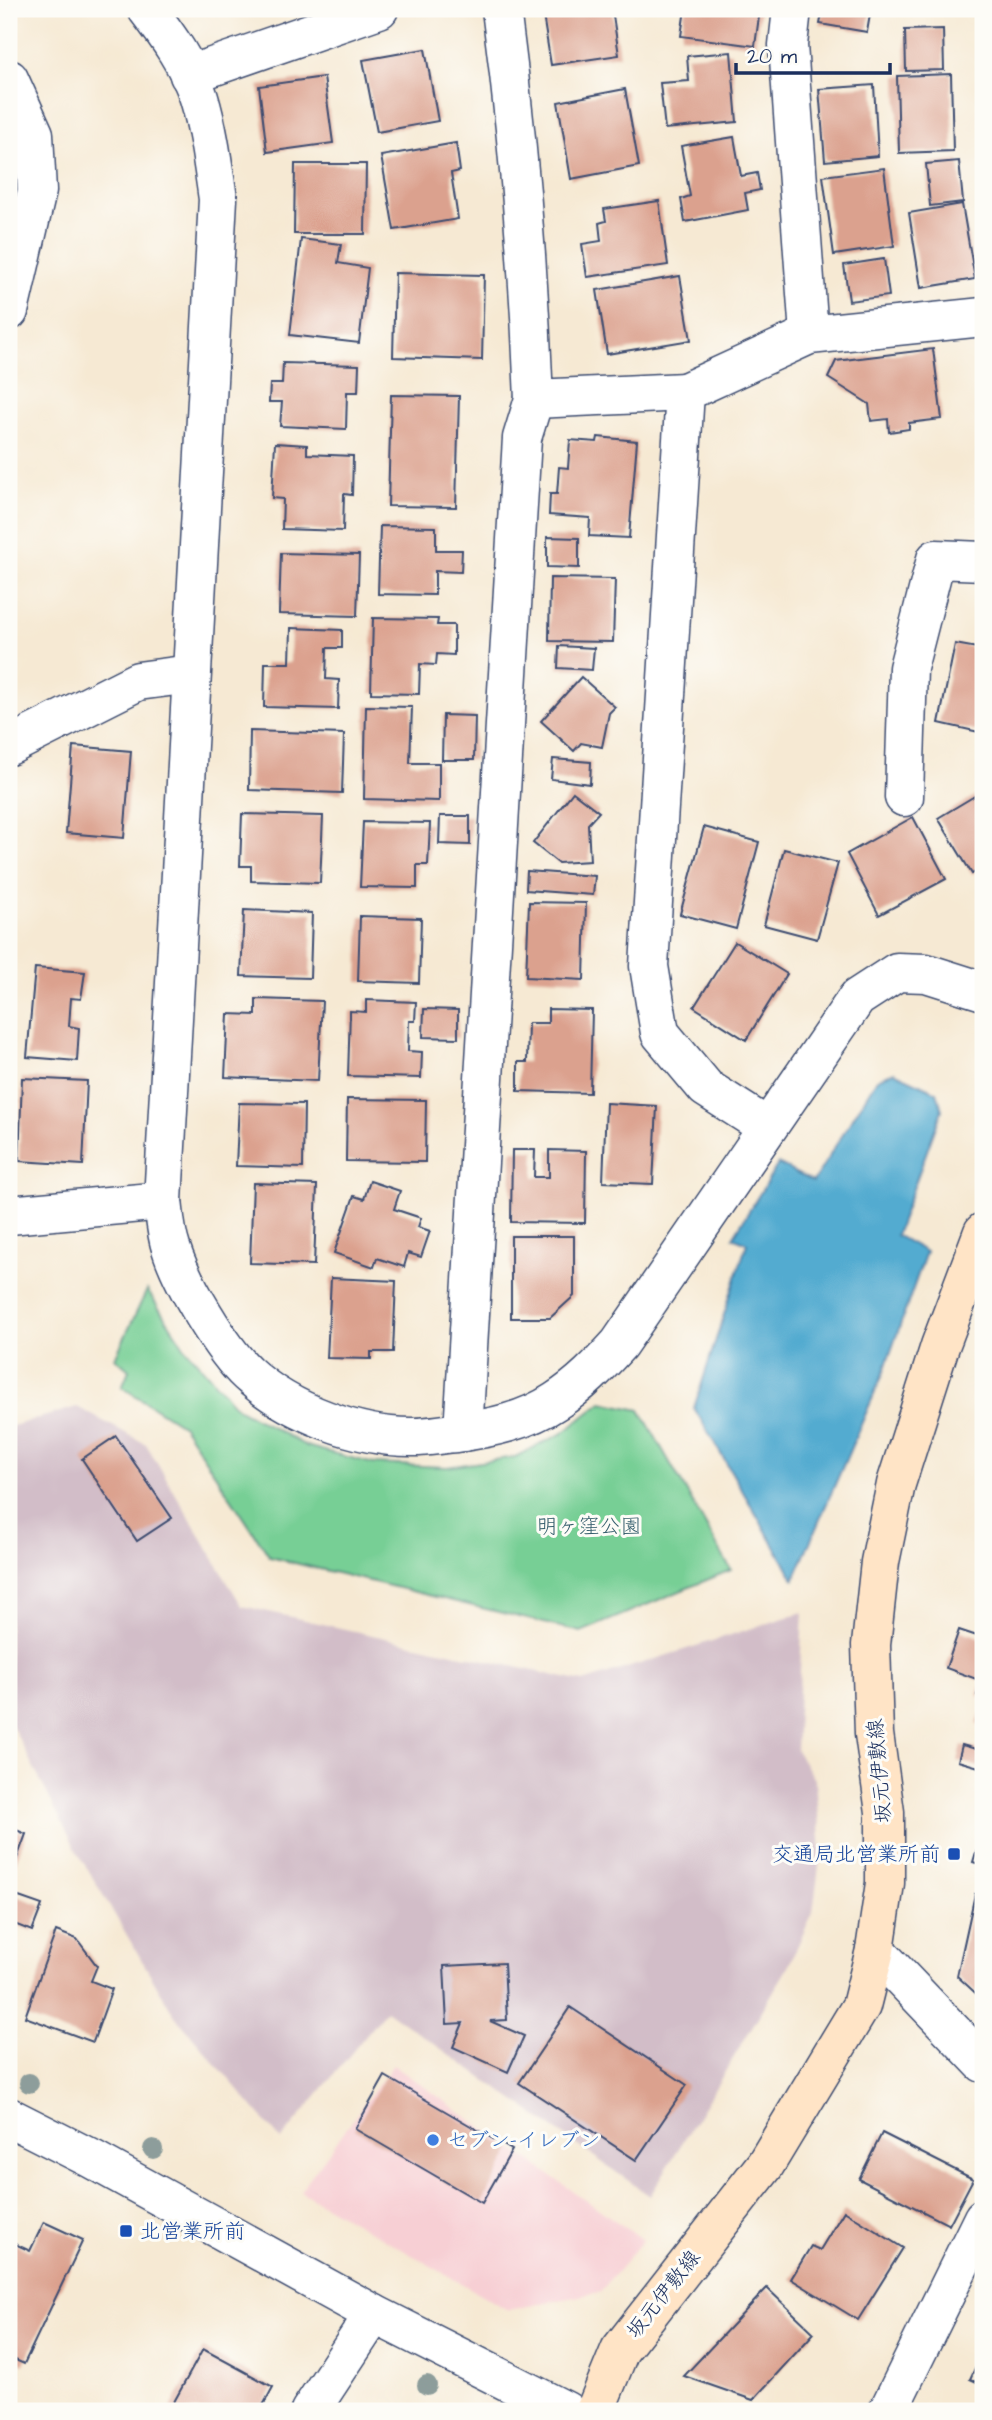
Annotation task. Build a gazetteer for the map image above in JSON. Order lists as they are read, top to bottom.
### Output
{
  "streets": {
    "main road": ["坂元伊敷線"]
  },
  "parks": ["明ヶ窪公園"],
  "places": {
    "transit": ["交通局北営業所前", "北営業所前"],
    "other": ["セブン-イレブン"]
  },
  "scale_bar": "20 m"
}
